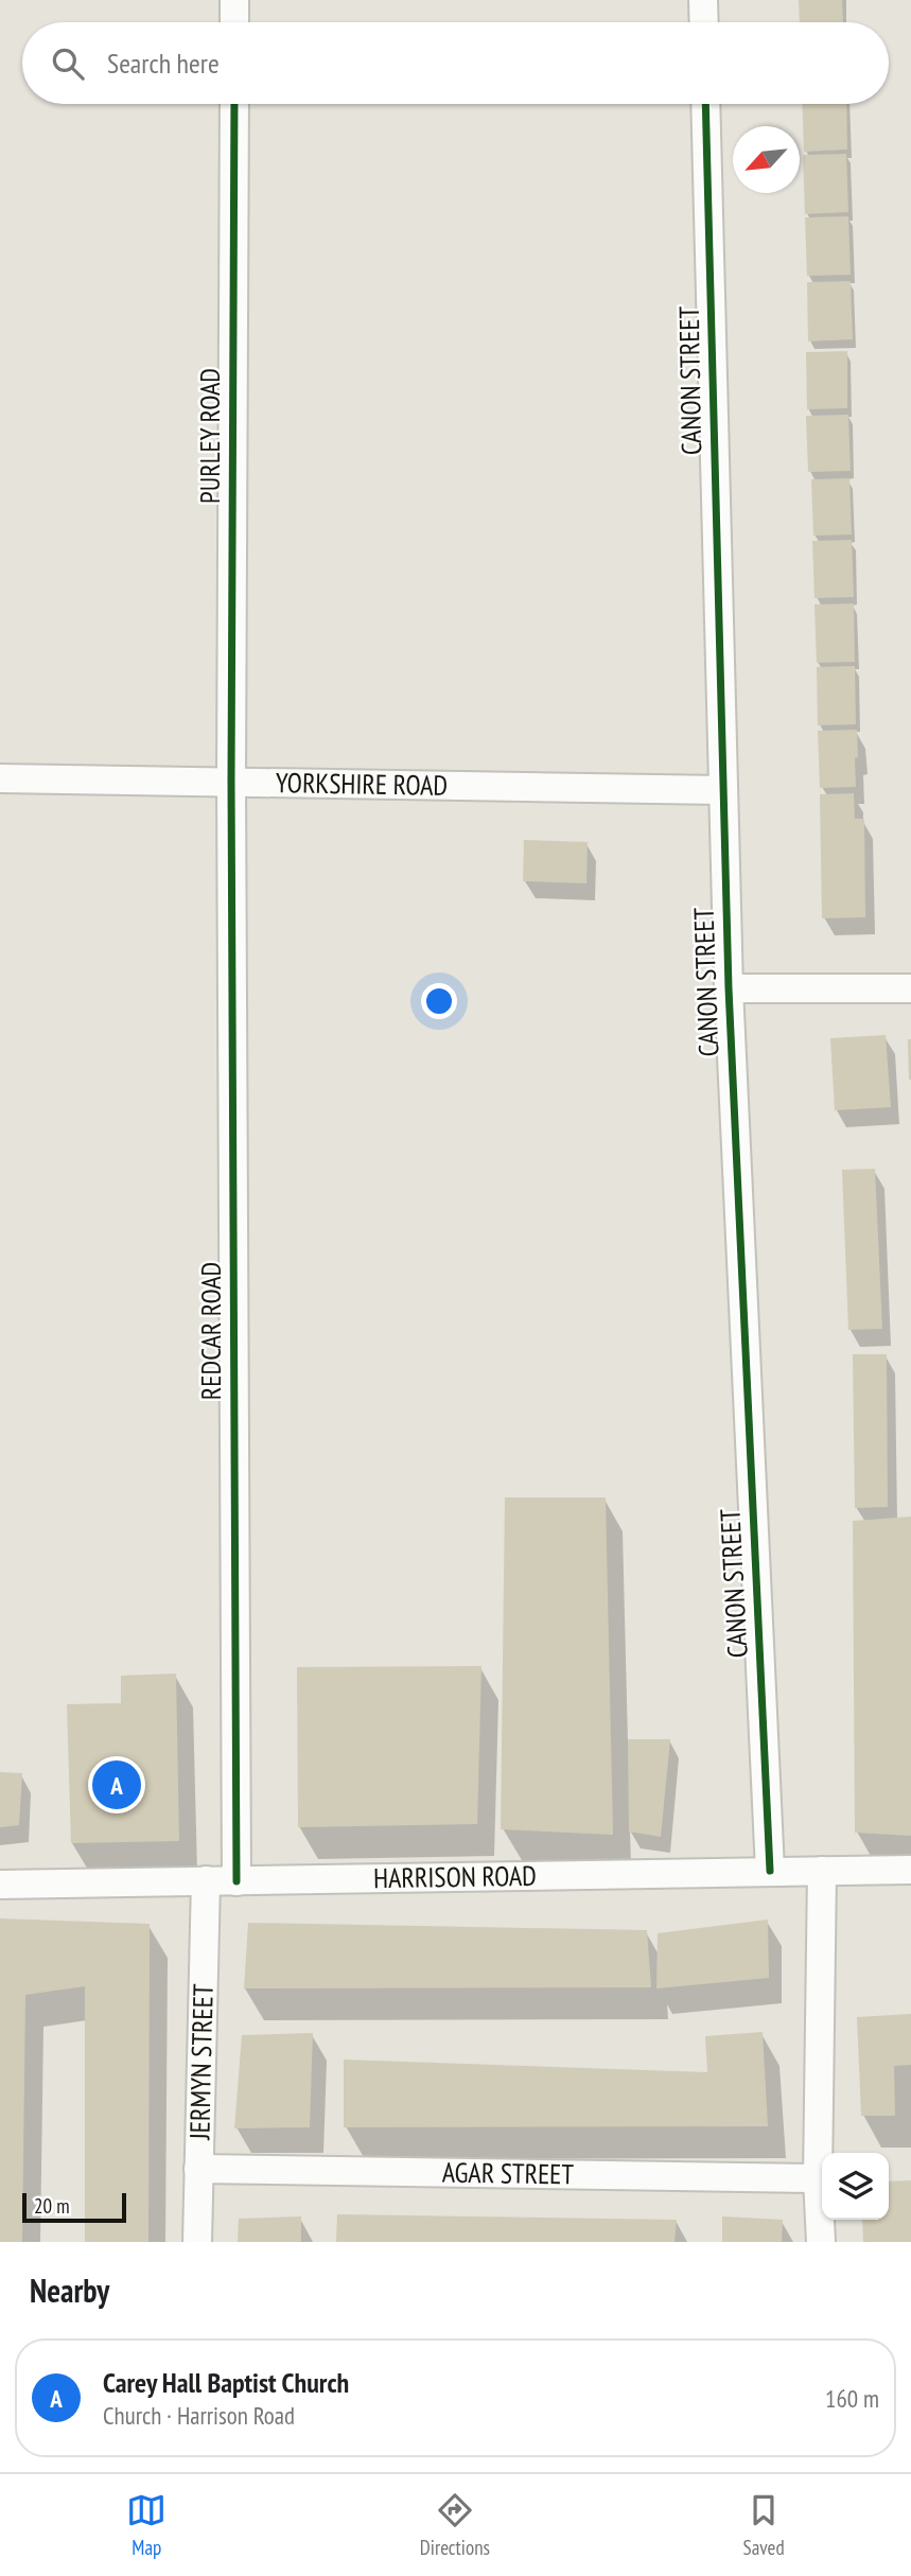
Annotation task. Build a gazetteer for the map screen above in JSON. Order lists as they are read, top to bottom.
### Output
{
  "streets": {
    "street": [
      "CANON STREET",
      "PURLEY ROAD",
      "YORKSHIRE ROAD",
      "REDCAR ROAD",
      "HARRISON ROAD",
      "JERMYN STREET",
      "AGAR STREET"
    ]
  },
  "crossings": [
    ["CANON STREET", "YORKSHIRE ROAD"],
    ["CANON STREET", "HARRISON ROAD"],
    ["PURLEY ROAD", "YORKSHIRE ROAD"],
    ["PURLEY ROAD", "REDCAR ROAD"],
    ["YORKSHIRE ROAD", "REDCAR ROAD"],
    ["REDCAR ROAD", "HARRISON ROAD"],
    ["HARRISON ROAD", "JERMYN STREET"],
    ["JERMYN STREET", "AGAR STREET"]
  ],
  "scale_bar": "20 m",
  "north": "bottom left",
  "page": {
    "search": "Search here",
    "pins": "A",
    "scale": "20 m",
    "heading": "Nearby",
    "list": [
      {
        "mark": "A",
        "name": "Carey Hall Baptist Church",
        "note": "Church · Harrison Road",
        "value": "160 m"
      }
    ],
    "nav": ["Map", "Directions", "Saved"]
  }
}
